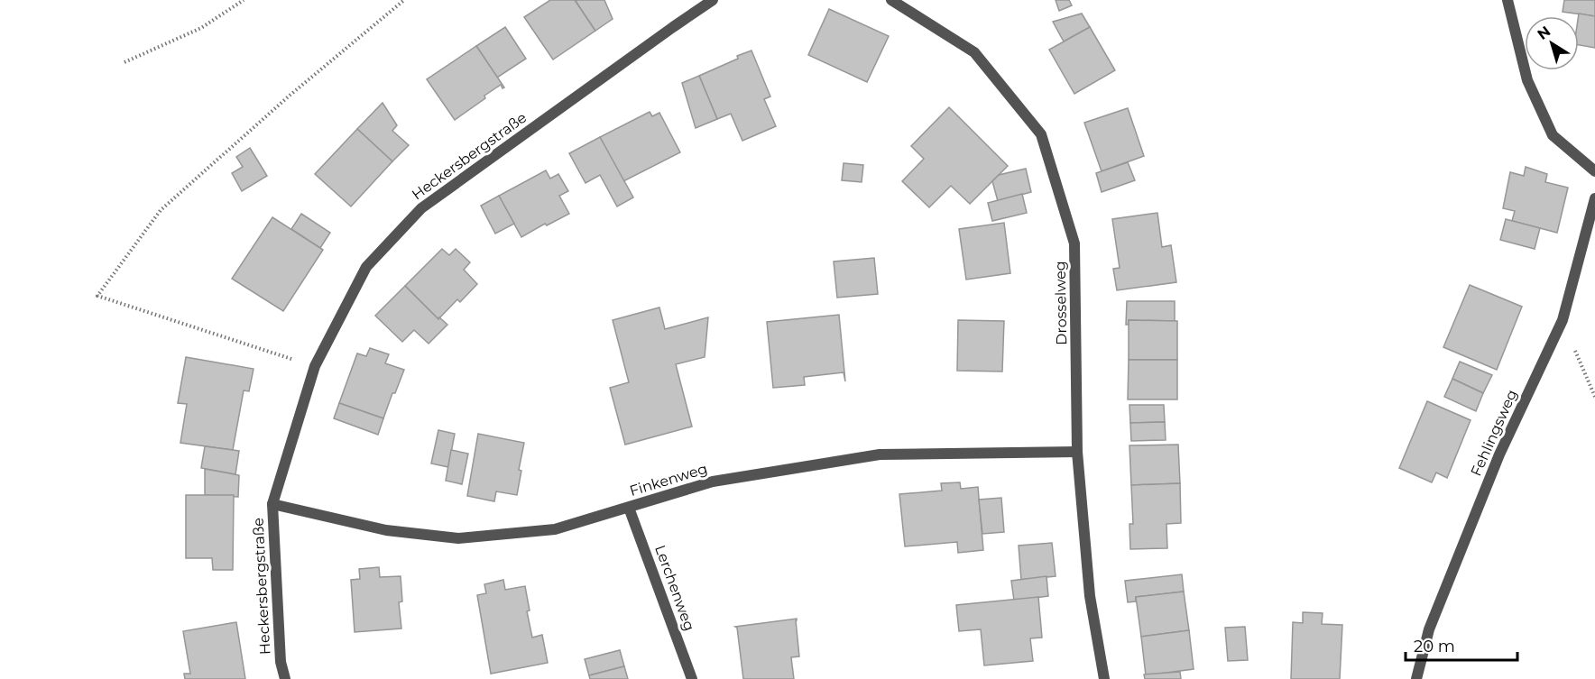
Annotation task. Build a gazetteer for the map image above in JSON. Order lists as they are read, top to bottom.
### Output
{
  "streets": {
    "street": [
      "Heckersbergstraße",
      "Drosselweg",
      "Fehlingsweg",
      "Finkenweg",
      "Lerchenweg"
    ]
  },
  "crossings": [
    ["Heckersbergstraße", "Finkenweg"],
    ["Drosselweg", "Finkenweg"],
    ["Finkenweg", "Lerchenweg"]
  ],
  "scale_bar": "20 m",
  "north": "top left"
}
